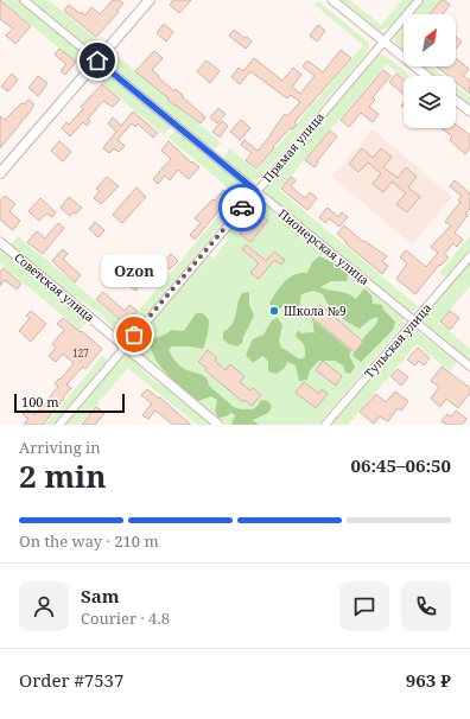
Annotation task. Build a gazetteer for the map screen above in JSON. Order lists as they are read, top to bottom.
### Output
{
  "streets": {
    "street": [
      "Прямая улица",
      "Пионерская улица",
      "Советская улица",
      "Тульская улица"
    ]
  },
  "crossings": [
    ["Прямая улица", "Пионерская улица"],
    ["Прямая улица", "Советская улица"],
    ["Пионерская улица", "Тульская улица"]
  ],
  "places": ["Школа №9", "Ozon"],
  "house_numbers": ["127"],
  "scale_bar": "100 m",
  "north": "top right",
  "page": {
    "bubble": "Ozon",
    "scale": "100 m",
    "heading": ["2 min", "Arriving in", "06:45–06:50"],
    "panel": [
      "Sam",
      "Courier · 4.8",
      "Order #7537",
      "963 ₽"
    ],
    "bar": "On the way · 210 m"
  }
}
